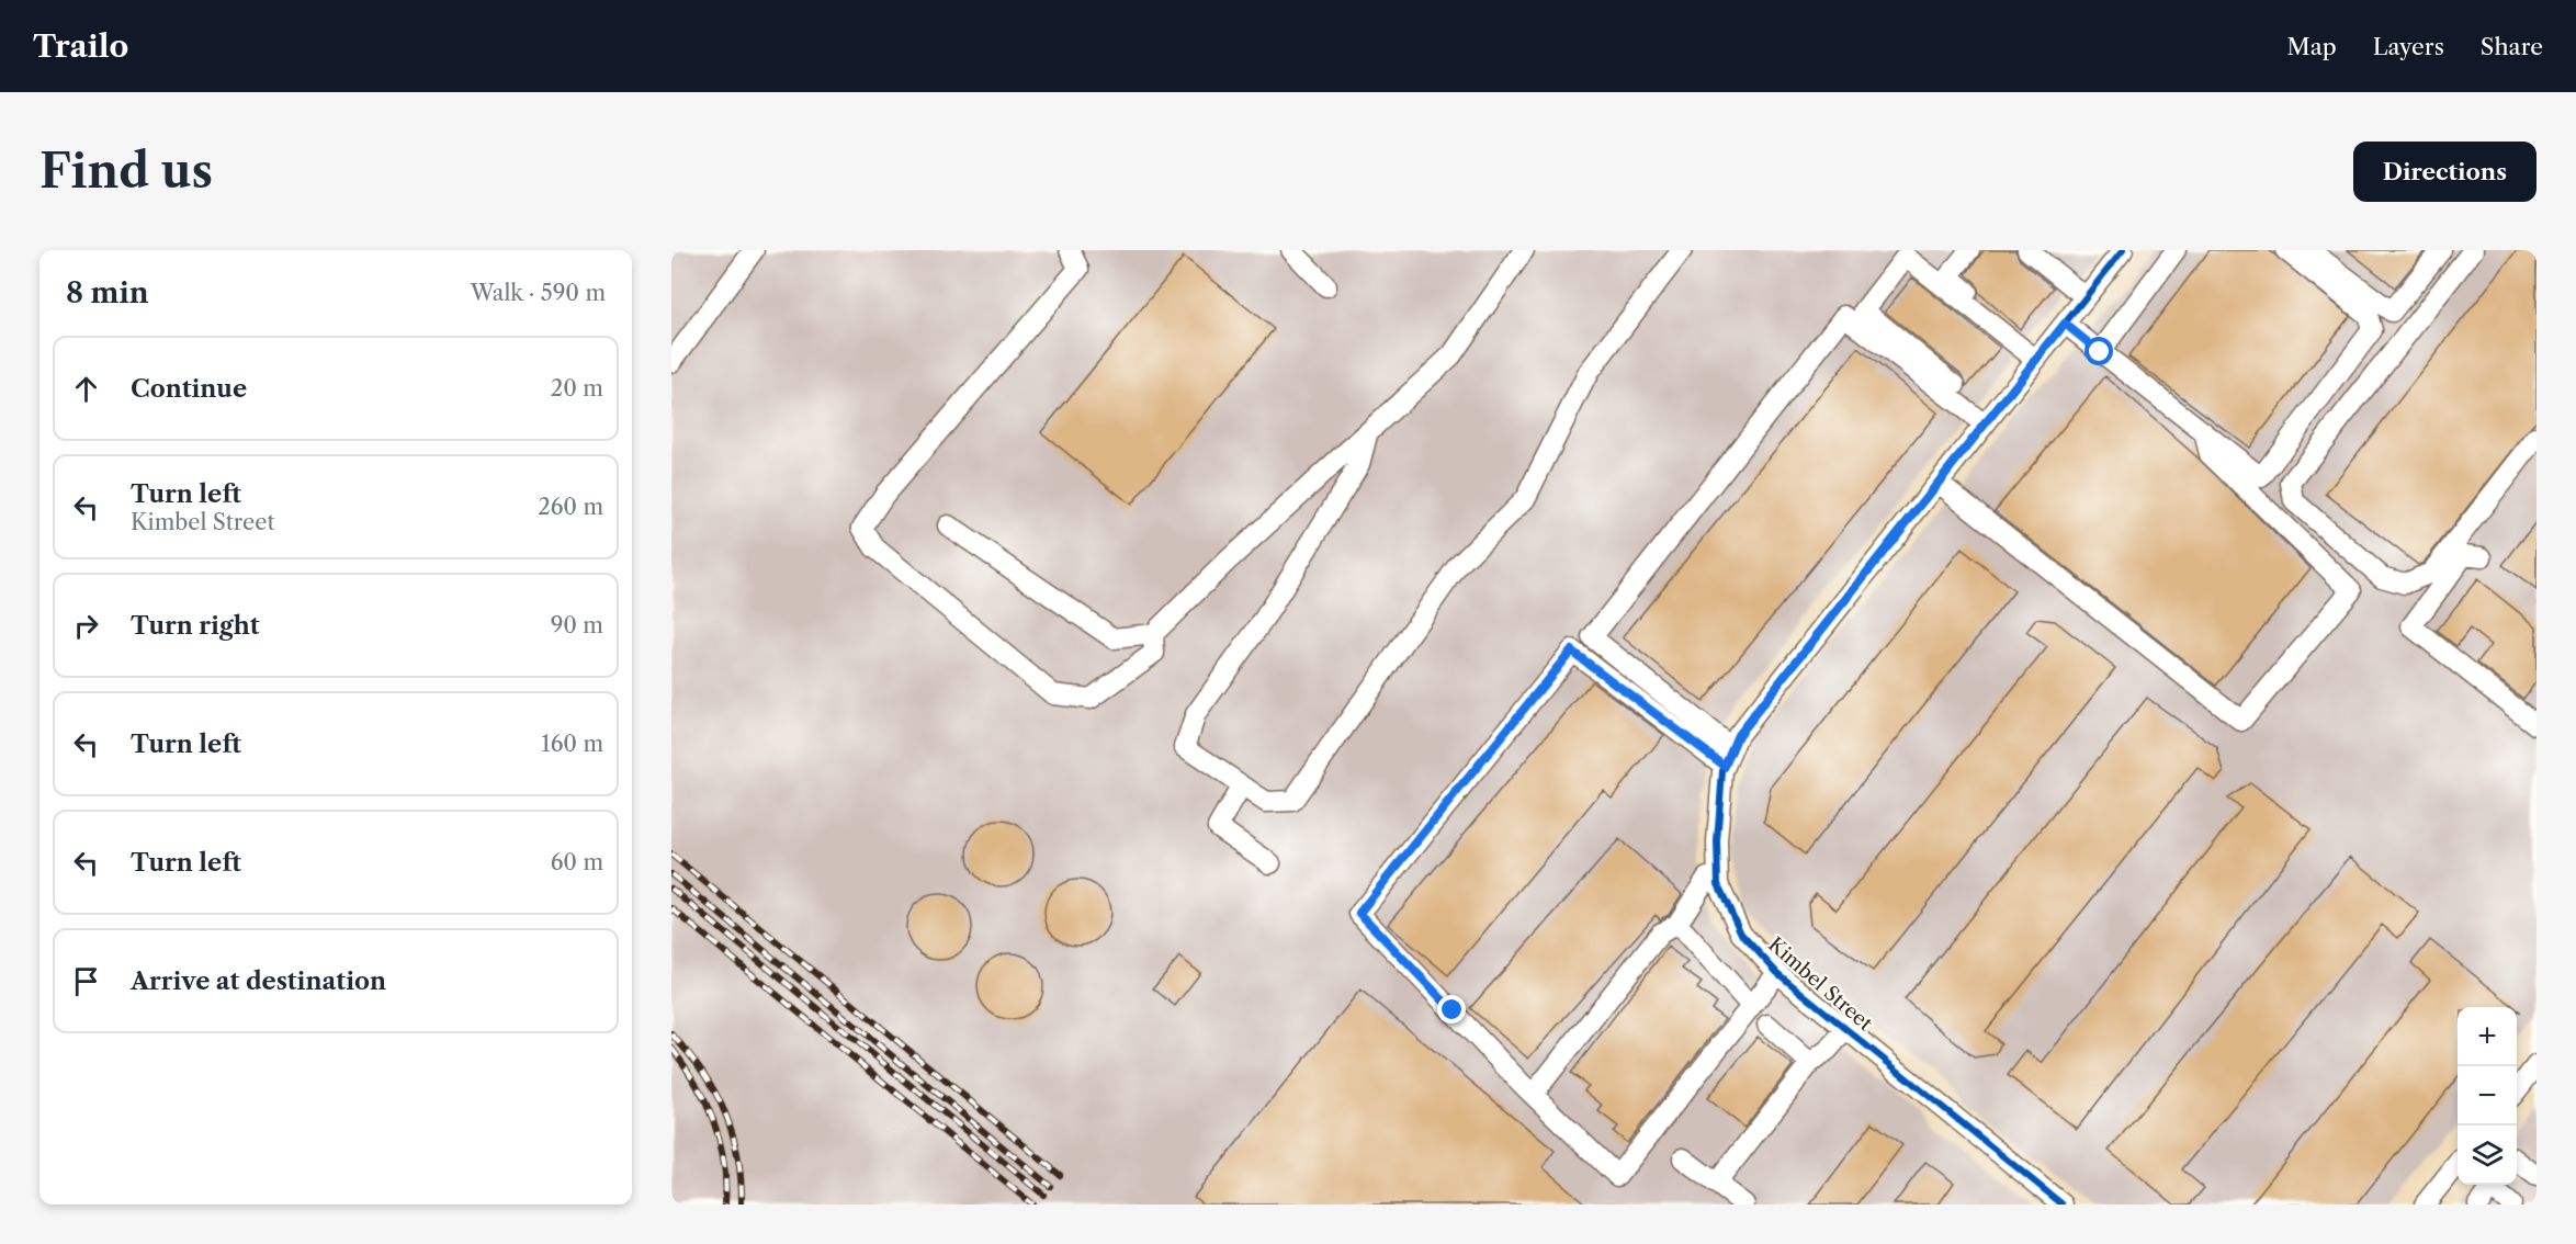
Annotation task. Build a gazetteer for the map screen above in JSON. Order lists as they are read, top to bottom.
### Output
{
  "streets": {
    "street": ["Kimbel Street"]
  },
  "page": {
    "header": "Trailo",
    "nav": ["Map", "Layers", "Share"],
    "buttons": "Directions",
    "title": "Find us",
    "heading": ["8 min", "Walk · 590 m"],
    "list": [
      ["Continue", "20 m"],
      ["Turn left", "Kimbel Street", "260 m"],
      ["Turn right", "90 m"],
      ["Turn left", "160 m"],
      ["Turn left", "60 m"],
      "Arrive at destination"
    ],
    "map_buttons": ["+", "−"]
  }
}
